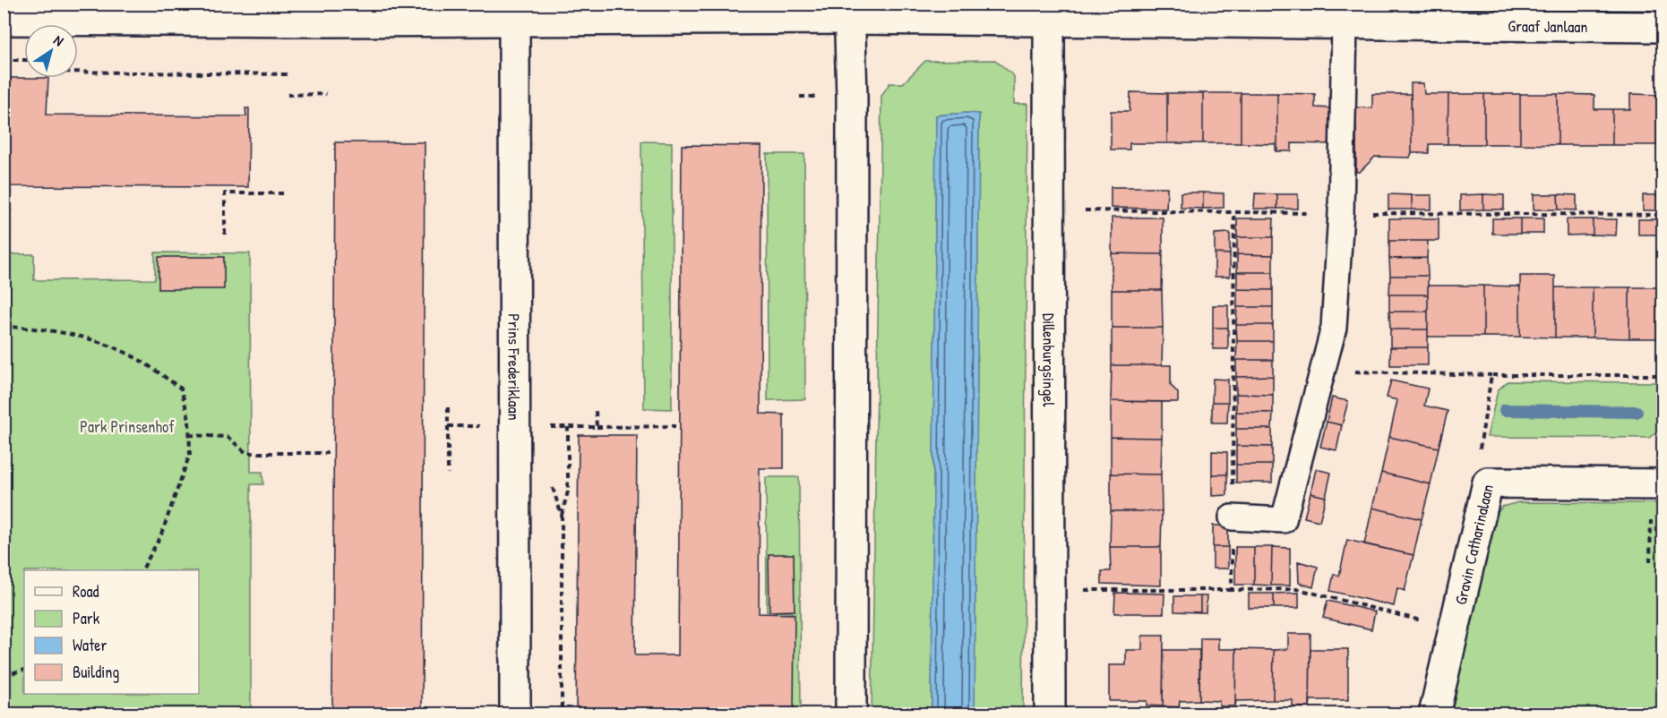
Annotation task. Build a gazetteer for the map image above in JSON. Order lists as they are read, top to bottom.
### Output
{
  "streets": {
    "street": [
      "Graaf Janlaan",
      "Dillenburgsingel",
      "Prins Frederiklaan",
      "Gravin Catharinalaan"
    ]
  },
  "crossings": [
    ["Graaf Janlaan", "Dillenburgsingel"],
    ["Graaf Janlaan", "Prins Frederiklaan"]
  ],
  "parks": ["Park Prinsenhof"],
  "legend": [
    "Road",
    "Park",
    "Water",
    "Building"
  ],
  "north": "top right"
}
